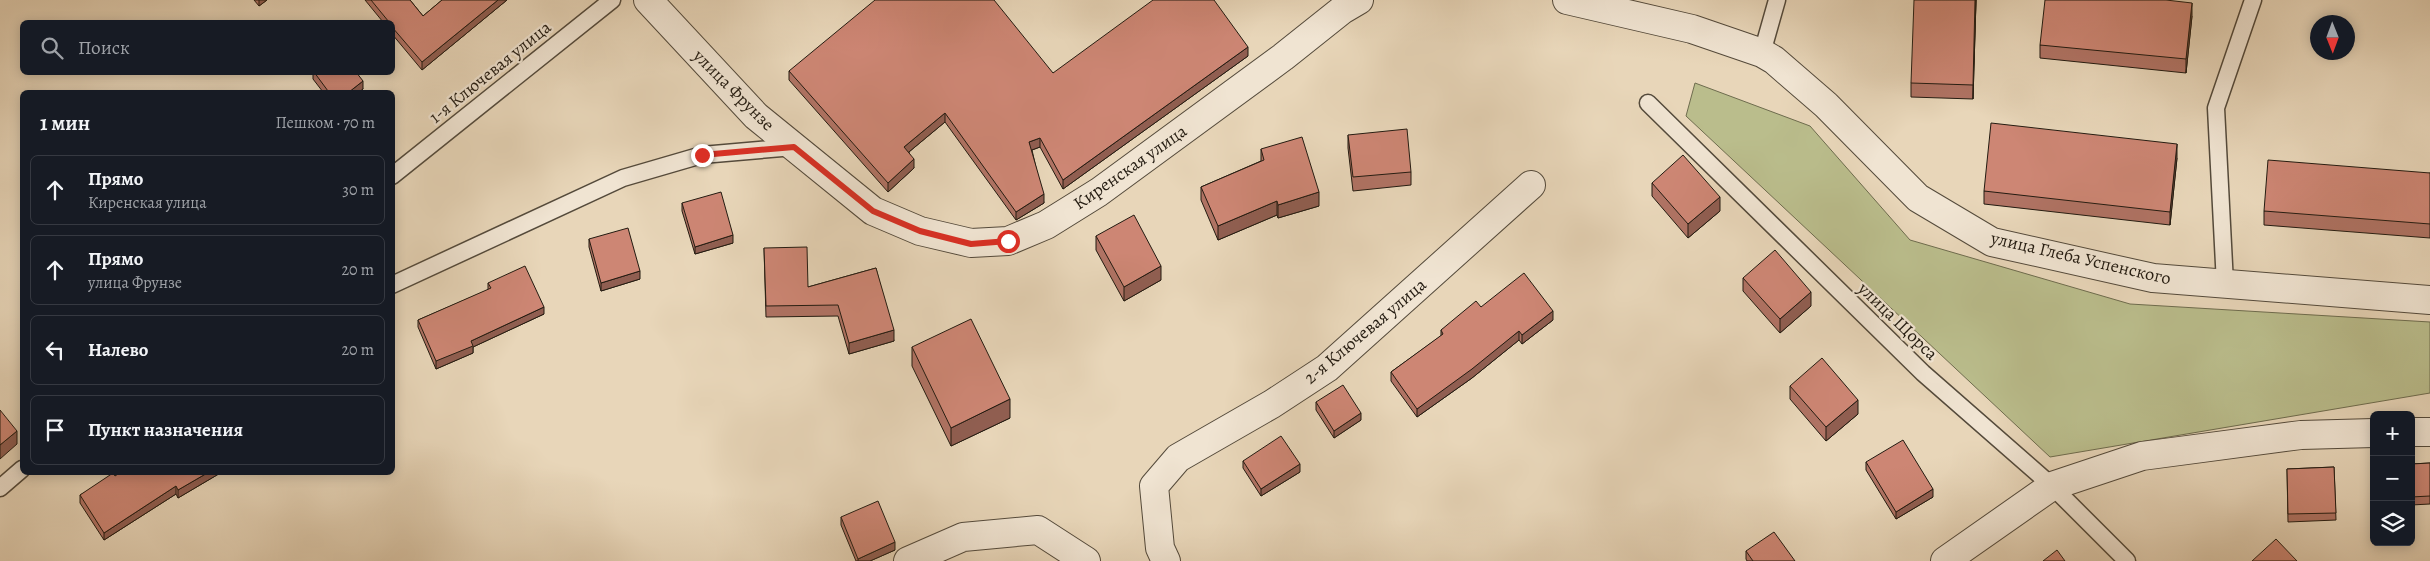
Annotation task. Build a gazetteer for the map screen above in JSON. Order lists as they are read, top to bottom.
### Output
{
  "streets": {
    "street": [
      "улица Фрунзе",
      "Киренская улица",
      "улица Глеба Успенского",
      "2-я Ключевая улица"
    ],
    "lane": ["1-я Ключевая улица", "улица Щорса"]
  },
  "crossings": [
    ["улица Фрунзе", "Киренская улица"]
  ],
  "north": "bottom",
  "page": {
    "search": "Поиск",
    "heading": ["1 мин", "Пешком · 70 m"],
    "list": [
      ["Прямо", "Киренская улица", "30 m"],
      ["Прямо", "улица Фрунзе", "20 m"],
      ["Налево", "20 m"],
      "Пункт назначения"
    ],
    "map_buttons": ["+", "−"]
  }
}
